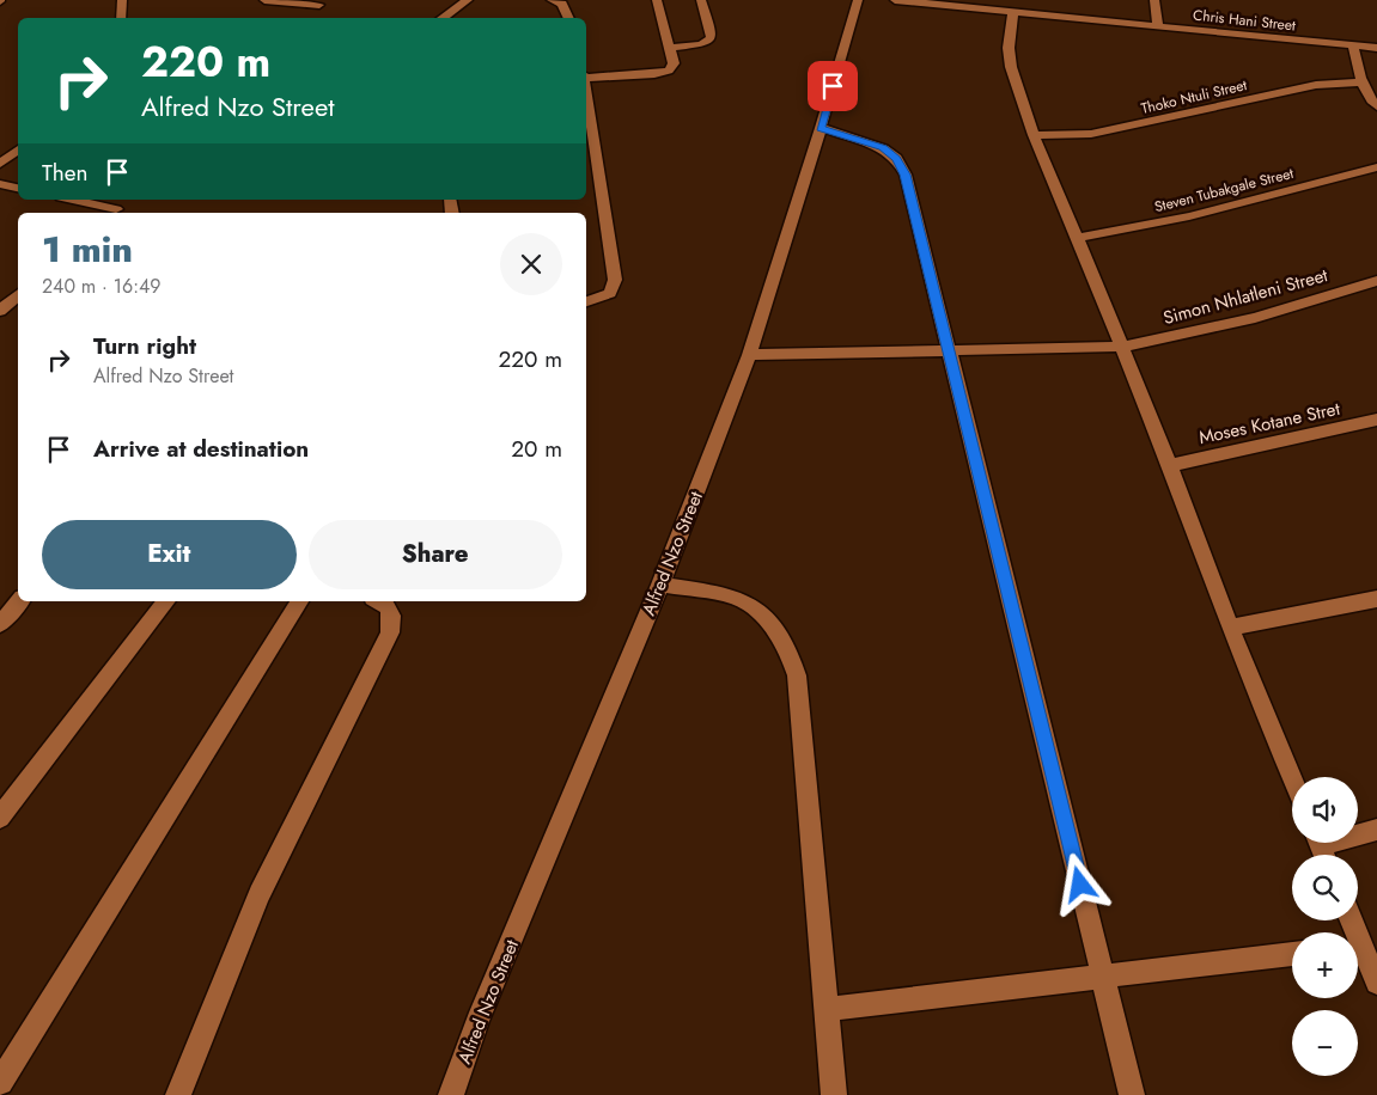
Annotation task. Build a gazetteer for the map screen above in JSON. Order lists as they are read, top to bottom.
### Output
{
  "streets": {
    "street": [
      "Chris Hani Street",
      "Thoko Ntuli Street",
      "Steven Tubakgale Street",
      "Simon Nhlatleni Street",
      "Moses Kotane Stret",
      "Alfred Nzo Street"
    ]
  },
  "crossings": [
    ["Simon Nhlatleni Street", "Alfred Nzo Street"]
  ],
  "page": {
    "turn": ["220 m", "Alfred Nzo Street"],
    "then": "Then",
    "heading": ["1 min", "240 m · 16:49"],
    "list": [
      {
        "name": "Turn right",
        "note": "Alfred Nzo Street",
        "value": "220 m"
      },
      {
        "name": "Arrive at destination",
        "value": "20 m"
      }
    ],
    "buttons": ["Exit", "Share"],
    "map_buttons": ["+", "−"]
  }
}
